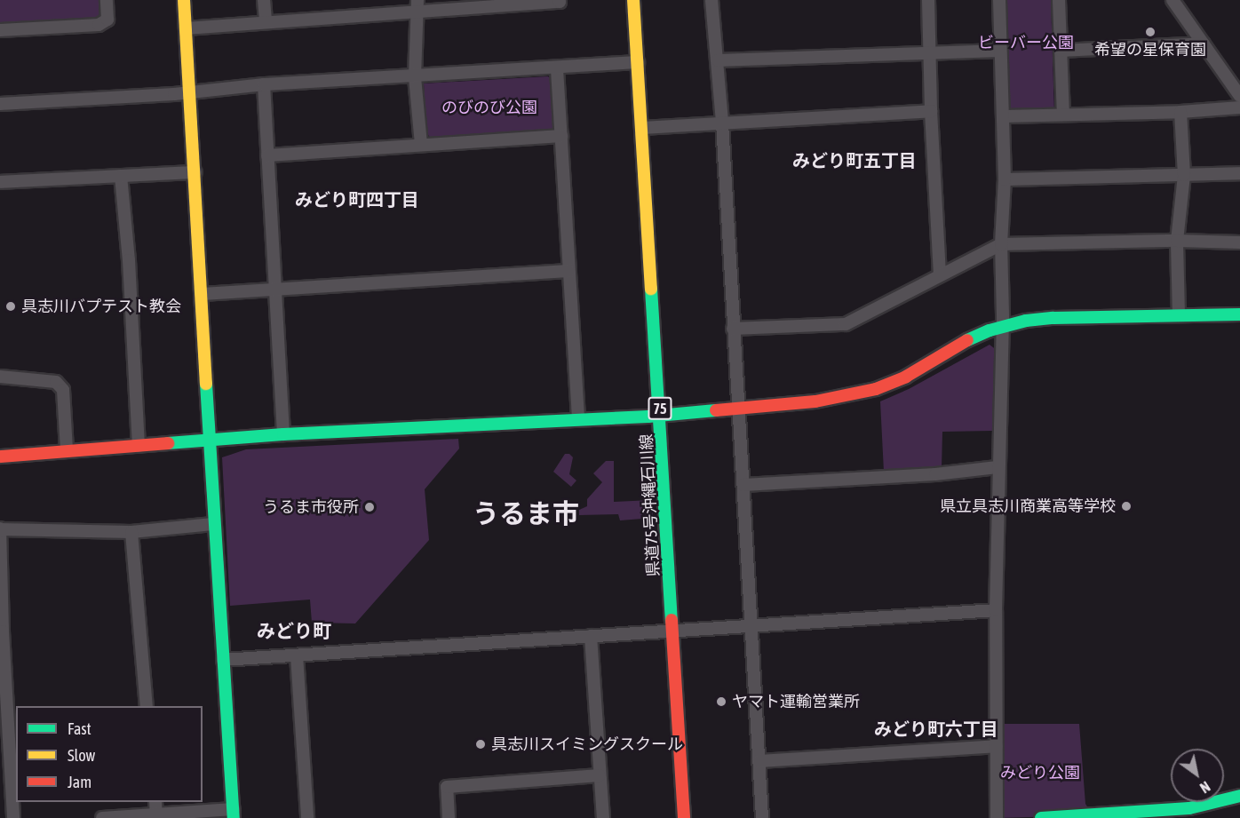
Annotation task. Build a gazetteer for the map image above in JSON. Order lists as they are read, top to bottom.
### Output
{
  "streets": {
    "street": ["75", "県道75号沖縄石川線"]
  },
  "districts": [
    "みどり町五丁目",
    "みどり町四丁目",
    "うるま市",
    "みどり町",
    "みどり町六丁目"
  ],
  "parks": ["ビーバー公園", "のびのび公園", "みどり公園"],
  "places": [
    "希望の星保育園",
    "具志川バプテスト教会",
    "県立具志川商業高等学校",
    "うるま市役所",
    "ヤマト運輸営業所",
    "具志川スイミングスクール"
  ],
  "legend": ["Fast", "Slow", "Jam"],
  "north": "bottom right"
}
